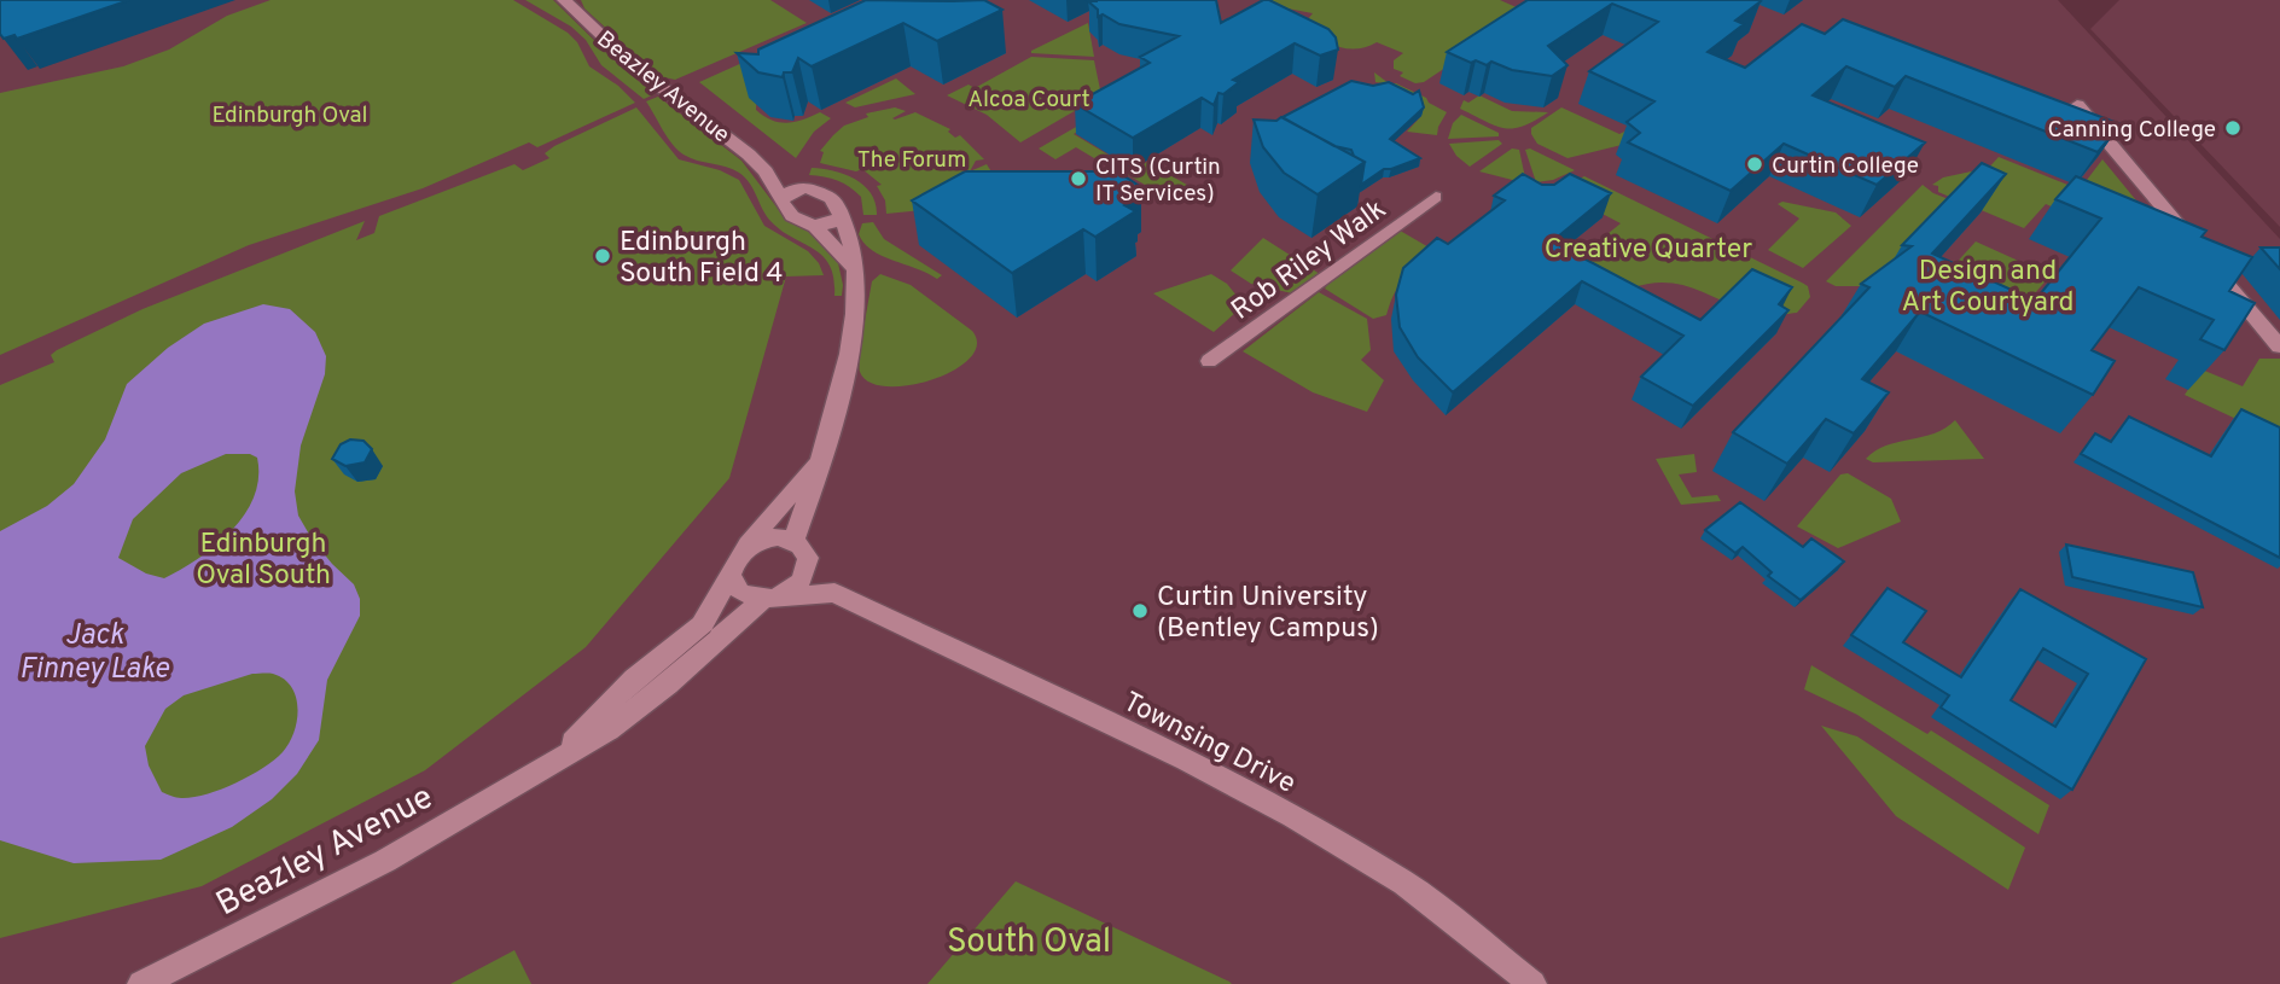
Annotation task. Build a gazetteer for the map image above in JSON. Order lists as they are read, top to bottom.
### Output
{
  "streets": {
    "street": ["Beazley Avenue", "Rob Riley Walk", "Townsing Drive"]
  },
  "crossings": [
    ["Beazley Avenue", "Townsing Drive"]
  ],
  "water": ["Jack Finney Lake"],
  "parks": [
    "Alcoa Court",
    "Edinburgh Oval",
    "The Forum",
    "Creative Quarter",
    "Design and Art Courtyard",
    "Edinburgh Oval South",
    "South Oval"
  ],
  "places": [
    "Canning College",
    "Curtin College",
    "CITS (Curtin IT Services)",
    "Edinburgh South Field 4",
    "Curtin University (Bentley Campus)"
  ]
}
